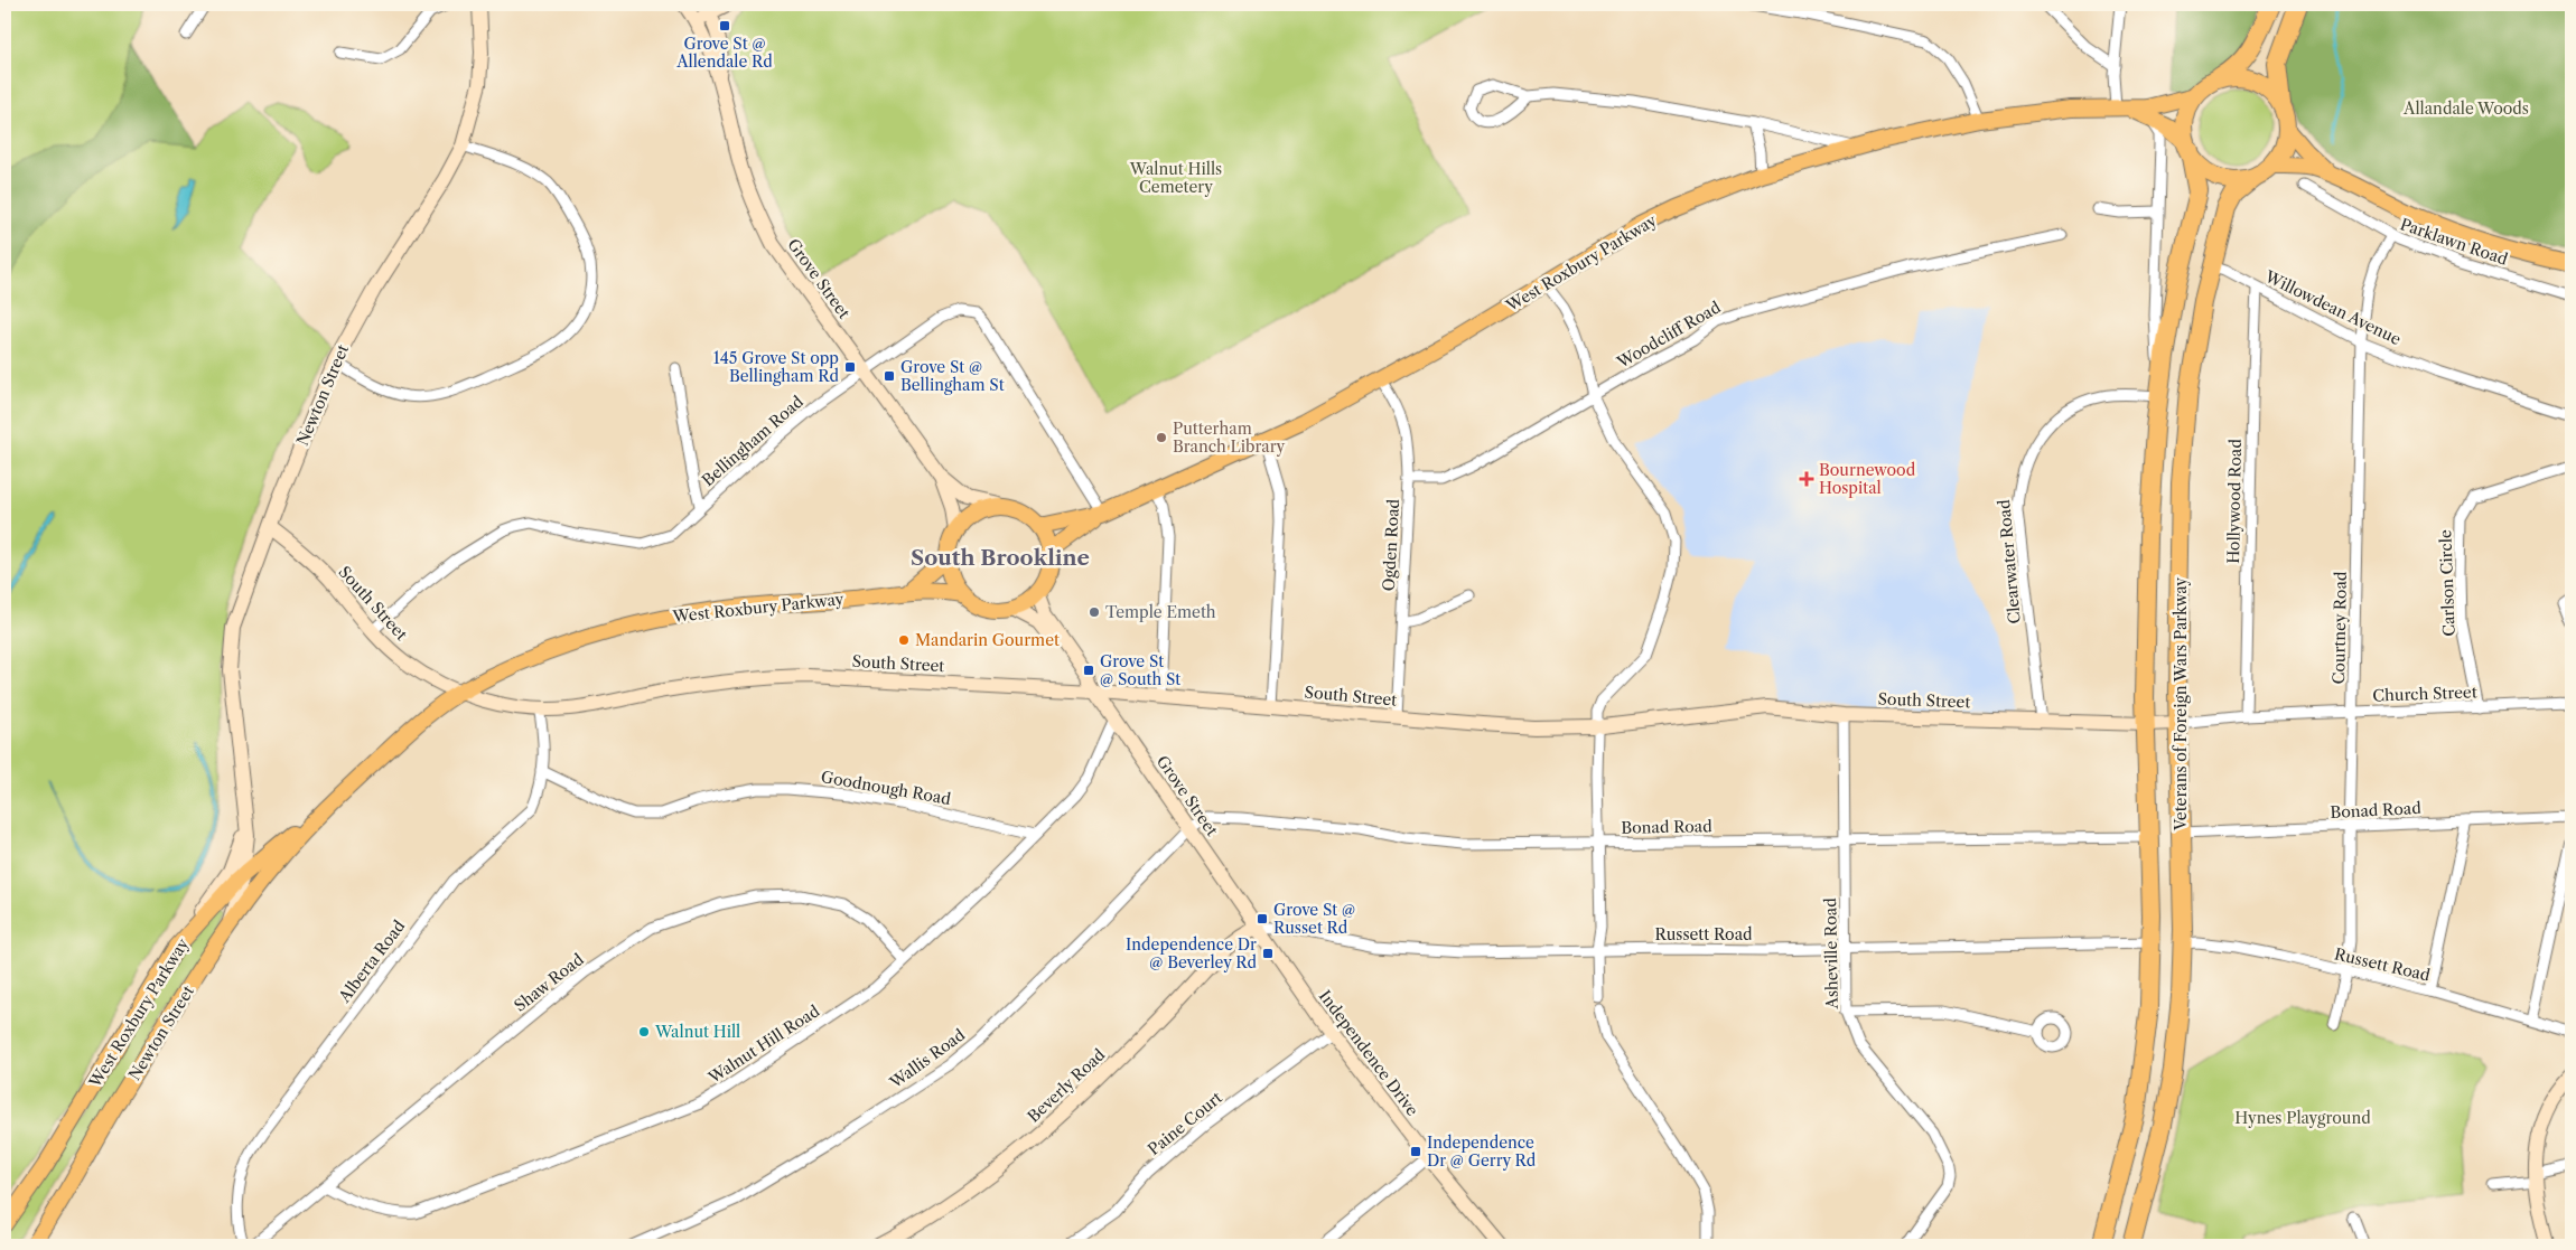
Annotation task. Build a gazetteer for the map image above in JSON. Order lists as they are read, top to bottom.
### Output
{
  "streets": {
    "highway": ["Veterans of Foreign Wars Parkway"],
    "main road": [
      "West Roxbury Parkway",
      "Grove Street",
      "Newton Street",
      "South Street",
      "Independence Drive",
      "Beverly Road"
    ],
    "street": [
      "Parklawn Road",
      "Willowdean Avenue",
      "Woodcliff Road",
      "Bellingham Road",
      "Hollywood Road",
      "Ogden Road",
      "Clearwater Road",
      "Carlson Circle",
      "Courtney Road",
      "Church Street",
      "Goodnough Road",
      "Bonad Road",
      "Russett Road",
      "Asheville Road",
      "Alberta Road",
      "Shaw Road",
      "Walnut Hill Road",
      "Wallis Road",
      "Paine Court"
    ]
  },
  "crossings": [
    ["Parklawn Road", "Courtney Road"],
    ["West Roxbury Parkway", "Grove Street"],
    ["West Roxbury Parkway", "Newton Street"],
    ["West Roxbury Parkway", "Bellingham Road"],
    ["West Roxbury Parkway", "Ogden Road"],
    ["West Roxbury Parkway", "South Street"],
    ["West Roxbury Parkway", "Veterans of Foreign Wars Parkway"],
    ["Grove Street", "Bellingham Road"],
    ["Grove Street", "South Street"],
    ["Grove Street", "Bonad Road"],
    ["Grove Street", "Russett Road"],
    ["Grove Street", "Walnut Hill Road"],
    ["Grove Street", "Independence Drive"],
    ["Grove Street", "Wallis Road"],
    ["Grove Street", "Beverly Road"],
    ["Willowdean Avenue", "Hollywood Road"],
    ["Willowdean Avenue", "Courtney Road"],
    ["Willowdean Avenue", "Veterans of Foreign Wars Parkway"],
    ["Woodcliff Road", "Ogden Road"],
    ["Newton Street", "South Street"],
    ["Bellingham Road", "South Street"],
    ["Hollywood Road", "South Street"],
    ["Hollywood Road", "Church Street"],
    ["Ogden Road", "South Street"],
    ["Clearwater Road", "South Street"],
    ["Clearwater Road", "Veterans of Foreign Wars Parkway"],
    ["Carlson Circle", "Church Street"],
    ["South Street", "Church Street"],
    ["South Street", "Veterans of Foreign Wars Parkway"],
    ["South Street", "Asheville Road"],
    ["South Street", "Alberta Road"],
    ["Courtney Road", "Church Street"],
    ["Courtney Road", "Bonad Road"],
    ["Courtney Road", "Russett Road"],
    ["Veterans of Foreign Wars Parkway", "Bonad Road"],
    ["Veterans of Foreign Wars Parkway", "Russett Road"],
    ["Goodnough Road", "Alberta Road"],
    ["Goodnough Road", "Walnut Hill Road"],
    ["Bonad Road", "Asheville Road"],
    ["Bonad Road", "Wallis Road"],
    ["Russett Road", "Asheville Road"],
    ["Russett Road", "Independence Drive"],
    ["Russett Road", "Beverly Road"],
    ["Shaw Road", "Walnut Hill Road"],
    ["Independence Drive", "Beverly Road"],
    ["Independence Drive", "Paine Court"]
  ],
  "districts": ["South Brookline"],
  "parks": ["Allandale Woods", "Walnut Hills Cemetery", "Hynes Playground"],
  "places": {
    "transit": [
      "Grove St @ Allendale Rd",
      "145 Grove St opp Bellingham Rd",
      "Grove St @ Bellingham St",
      "Grove St @ South St",
      "Grove St @ Russet Rd",
      "Independence Dr @ Beverley Rd",
      "Independence Dr @ Gerry Rd"
    ],
    "other": [
      "Putterham Branch Library",
      "Temple Emeth",
      "Mandarin Gourmet",
      "Walnut Hill"
    ],
    "health": ["Bournewood Hospital"]
  }
}
